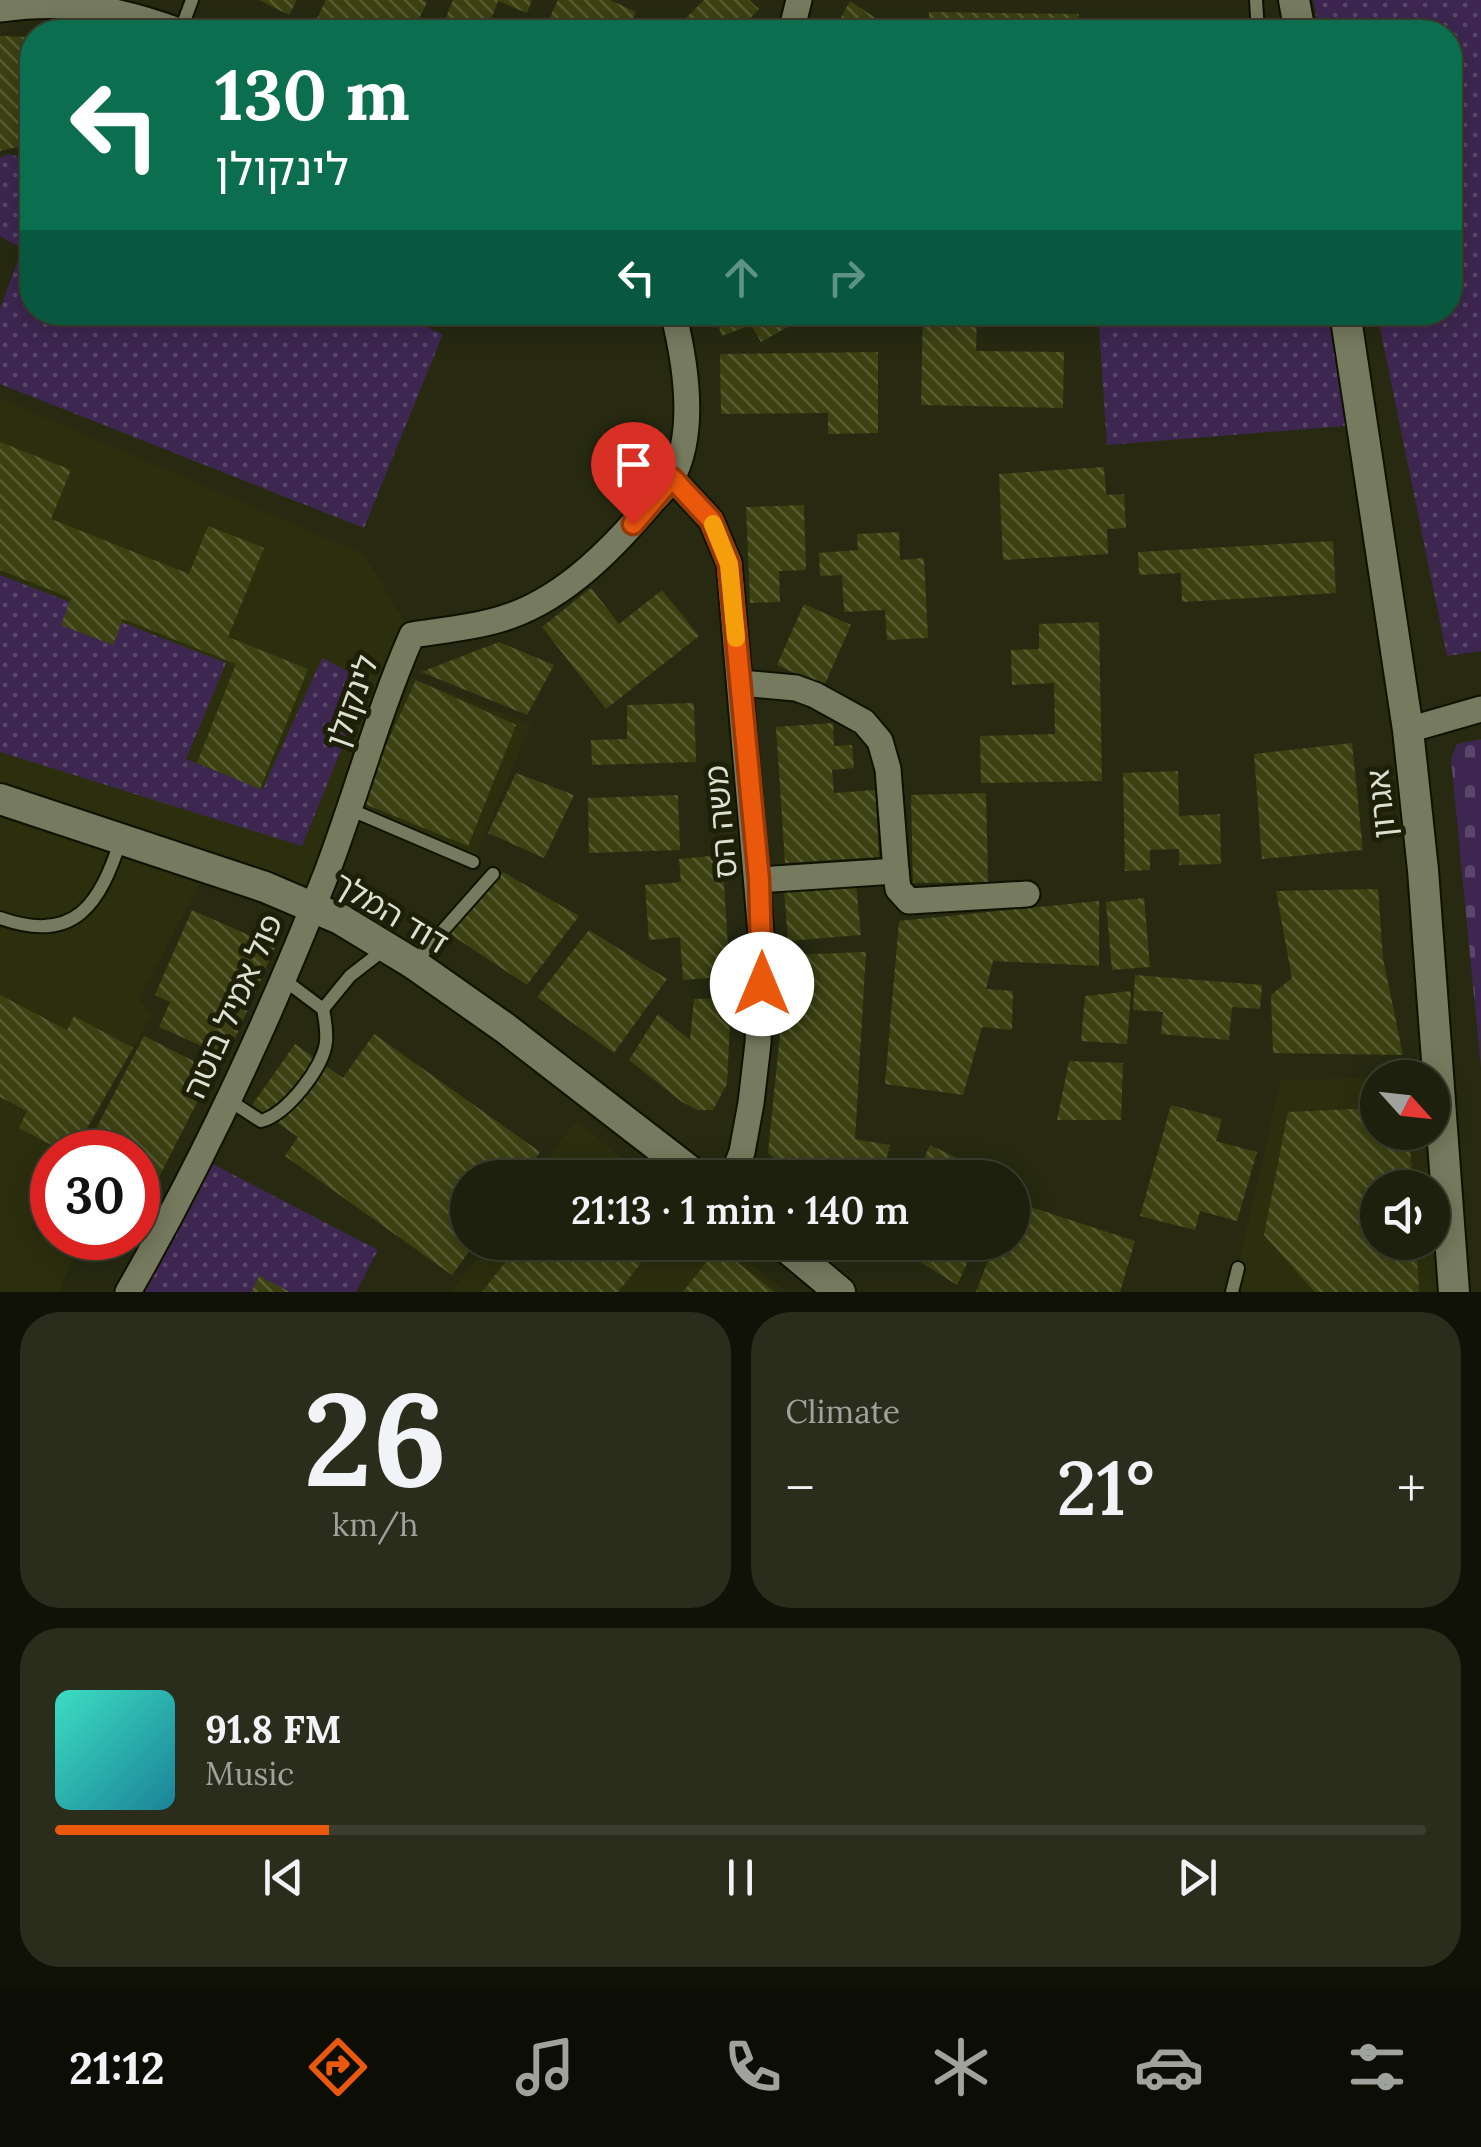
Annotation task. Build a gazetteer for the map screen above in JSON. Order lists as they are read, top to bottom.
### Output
{
  "streets": {
    "street": [
      "לינקולן",
      "אגרון",
      "משה הס",
      "דוד המלך",
      "פול אמיל בוטה"
    ]
  },
  "crossings": [
    ["לינקולן", "משה הס"],
    ["לינקולן", "דוד המלך"],
    ["לינקולן", "פול אמיל בוטה"],
    ["דוד המלך", "פול אמיל בוטה"]
  ],
  "north": "bottom right",
  "page": {
    "turn": ["130 m", "לינקולן"],
    "limit": "30",
    "trip": "21:13 · 1 min · 140 m",
    "tile": [
      ["26", "km/h"],
      "Climate"
    ],
    "heat": ["−", "21°", "+"],
    "song": ["91.8 FM", "Music"],
    "tabs": "21:12"
  }
}
